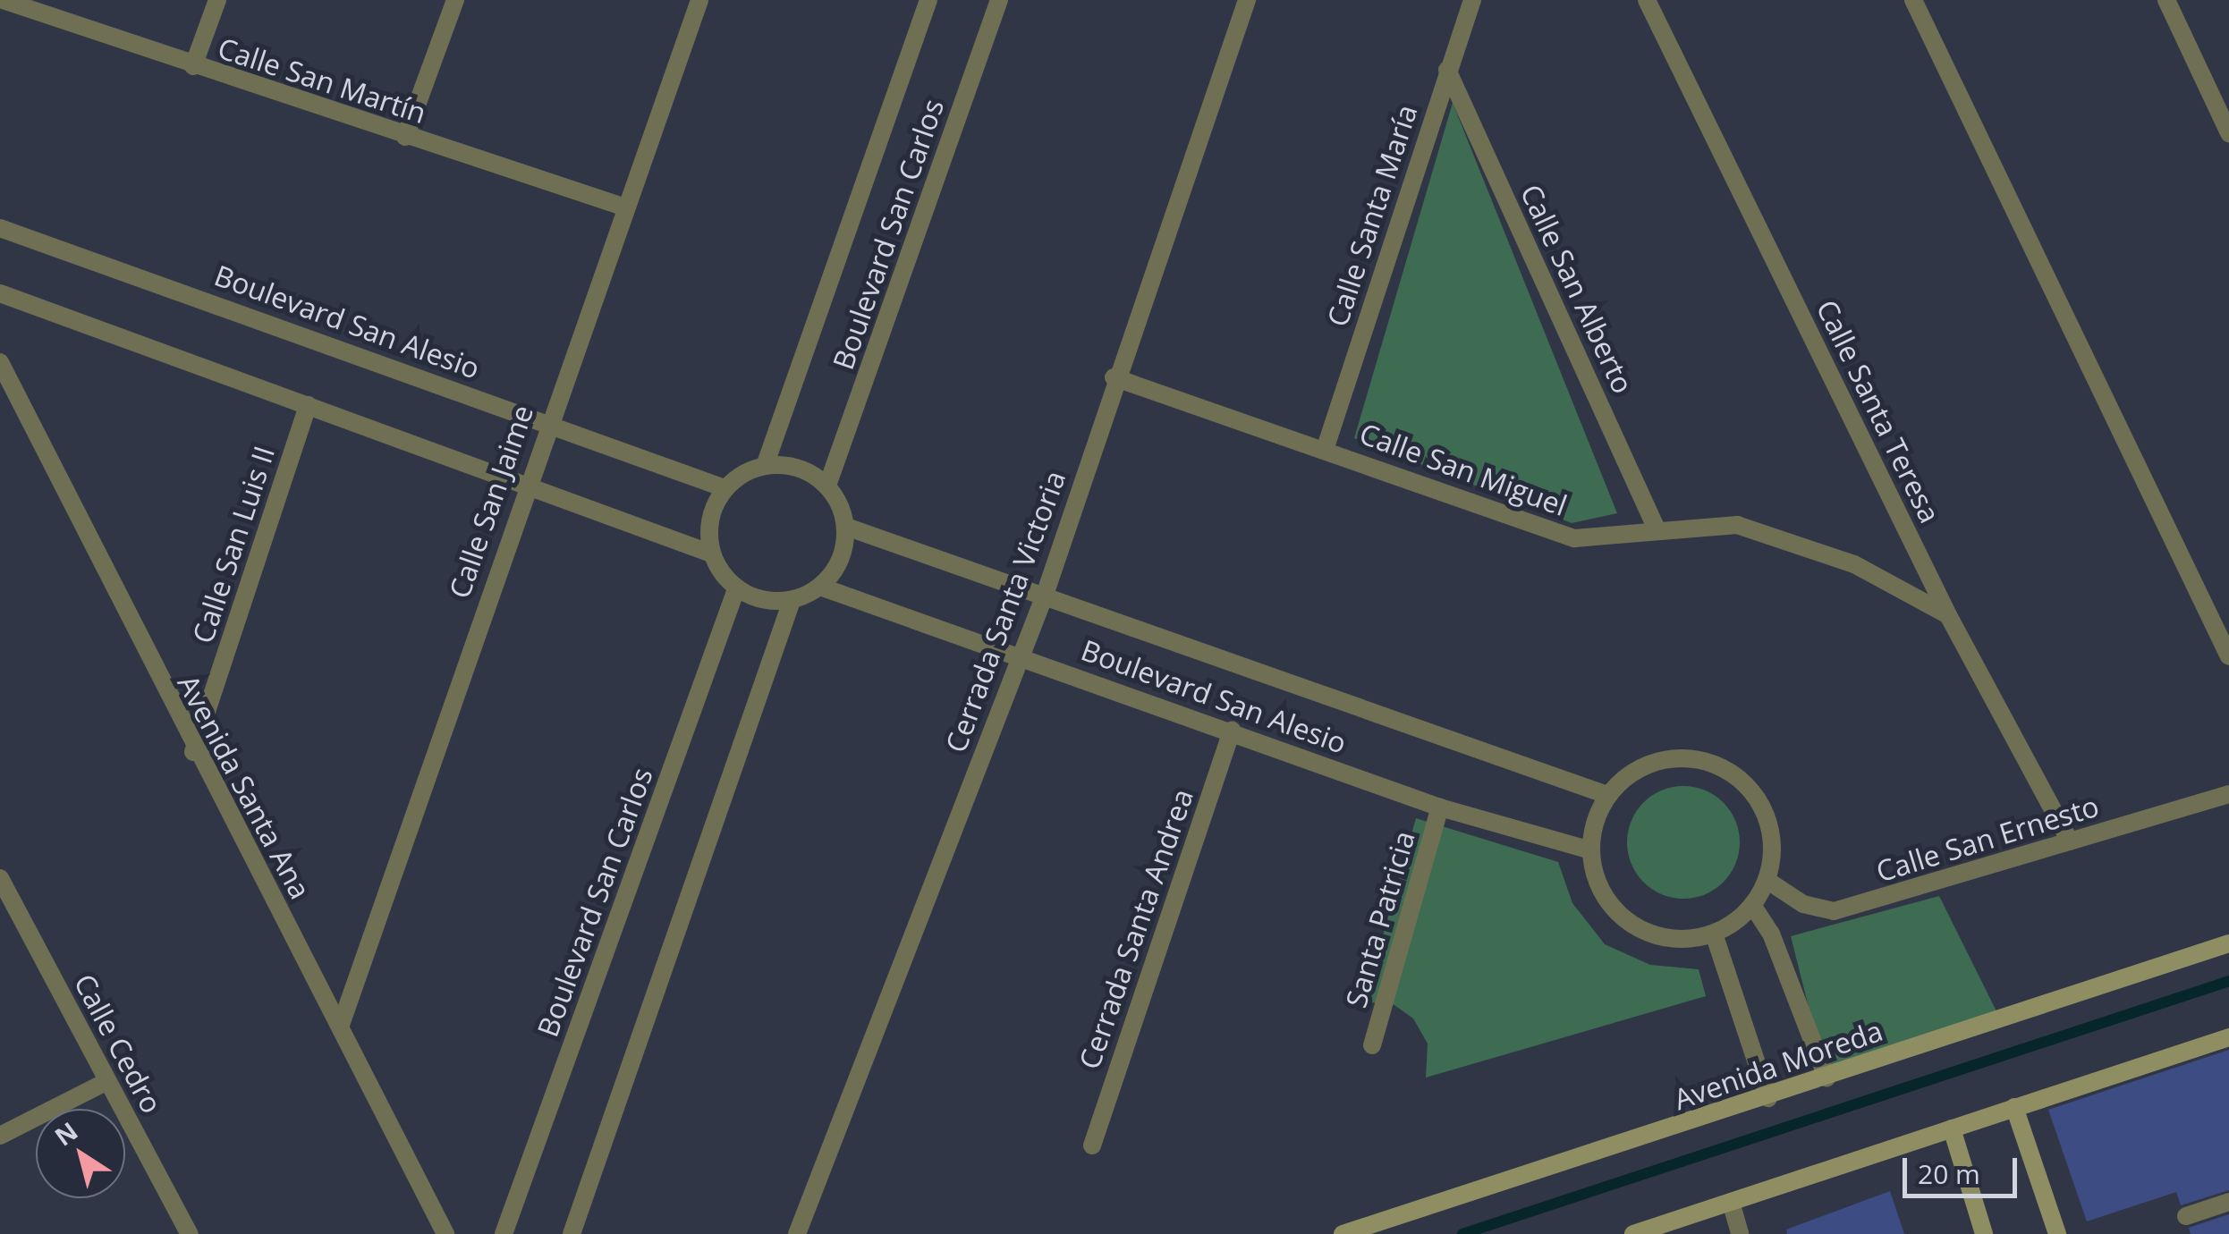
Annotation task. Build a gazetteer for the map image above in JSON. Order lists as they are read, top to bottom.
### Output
{
  "streets": {
    "main road": ["Avenida Moreda"],
    "street": [
      "Calle San Martín",
      "Calle Santa María",
      "Boulevard San Carlos",
      "Calle San Alberto",
      "Boulevard San Alesio",
      "Calle Santa Teresa",
      "Calle San Miguel",
      "Calle San Jaime",
      "Calle San Luis II",
      "Cerrada Santa Victoria",
      "Avenida Santa Ana",
      "Calle San Ernesto",
      "Santa Patricia",
      "Cerrada Santa Andrea",
      "Calle Cedro"
    ]
  },
  "crossings": [
    ["Calle San Martín", "Calle San Jaime"],
    ["Calle Santa María", "Calle San Alberto"],
    ["Calle Santa María", "Calle San Miguel"],
    ["Boulevard San Carlos", "Boulevard San Alesio"],
    ["Calle San Alberto", "Calle San Miguel"],
    ["Boulevard San Alesio", "Calle San Jaime"],
    ["Boulevard San Alesio", "Cerrada Santa Victoria"],
    ["Boulevard San Alesio", "Calle San Ernesto"],
    ["Boulevard San Alesio", "Santa Patricia"],
    ["Boulevard San Alesio", "Cerrada Santa Andrea"],
    ["Calle Santa Teresa", "Calle San Miguel"],
    ["Calle Santa Teresa", "Calle San Ernesto"],
    ["Calle San Miguel", "Cerrada Santa Victoria"],
    ["Calle San Jaime", "Avenida Santa Ana"],
    ["Calle San Luis II", "Avenida Santa Ana"]
  ],
  "scale_bar": "20 m",
  "north": "top left"
}
